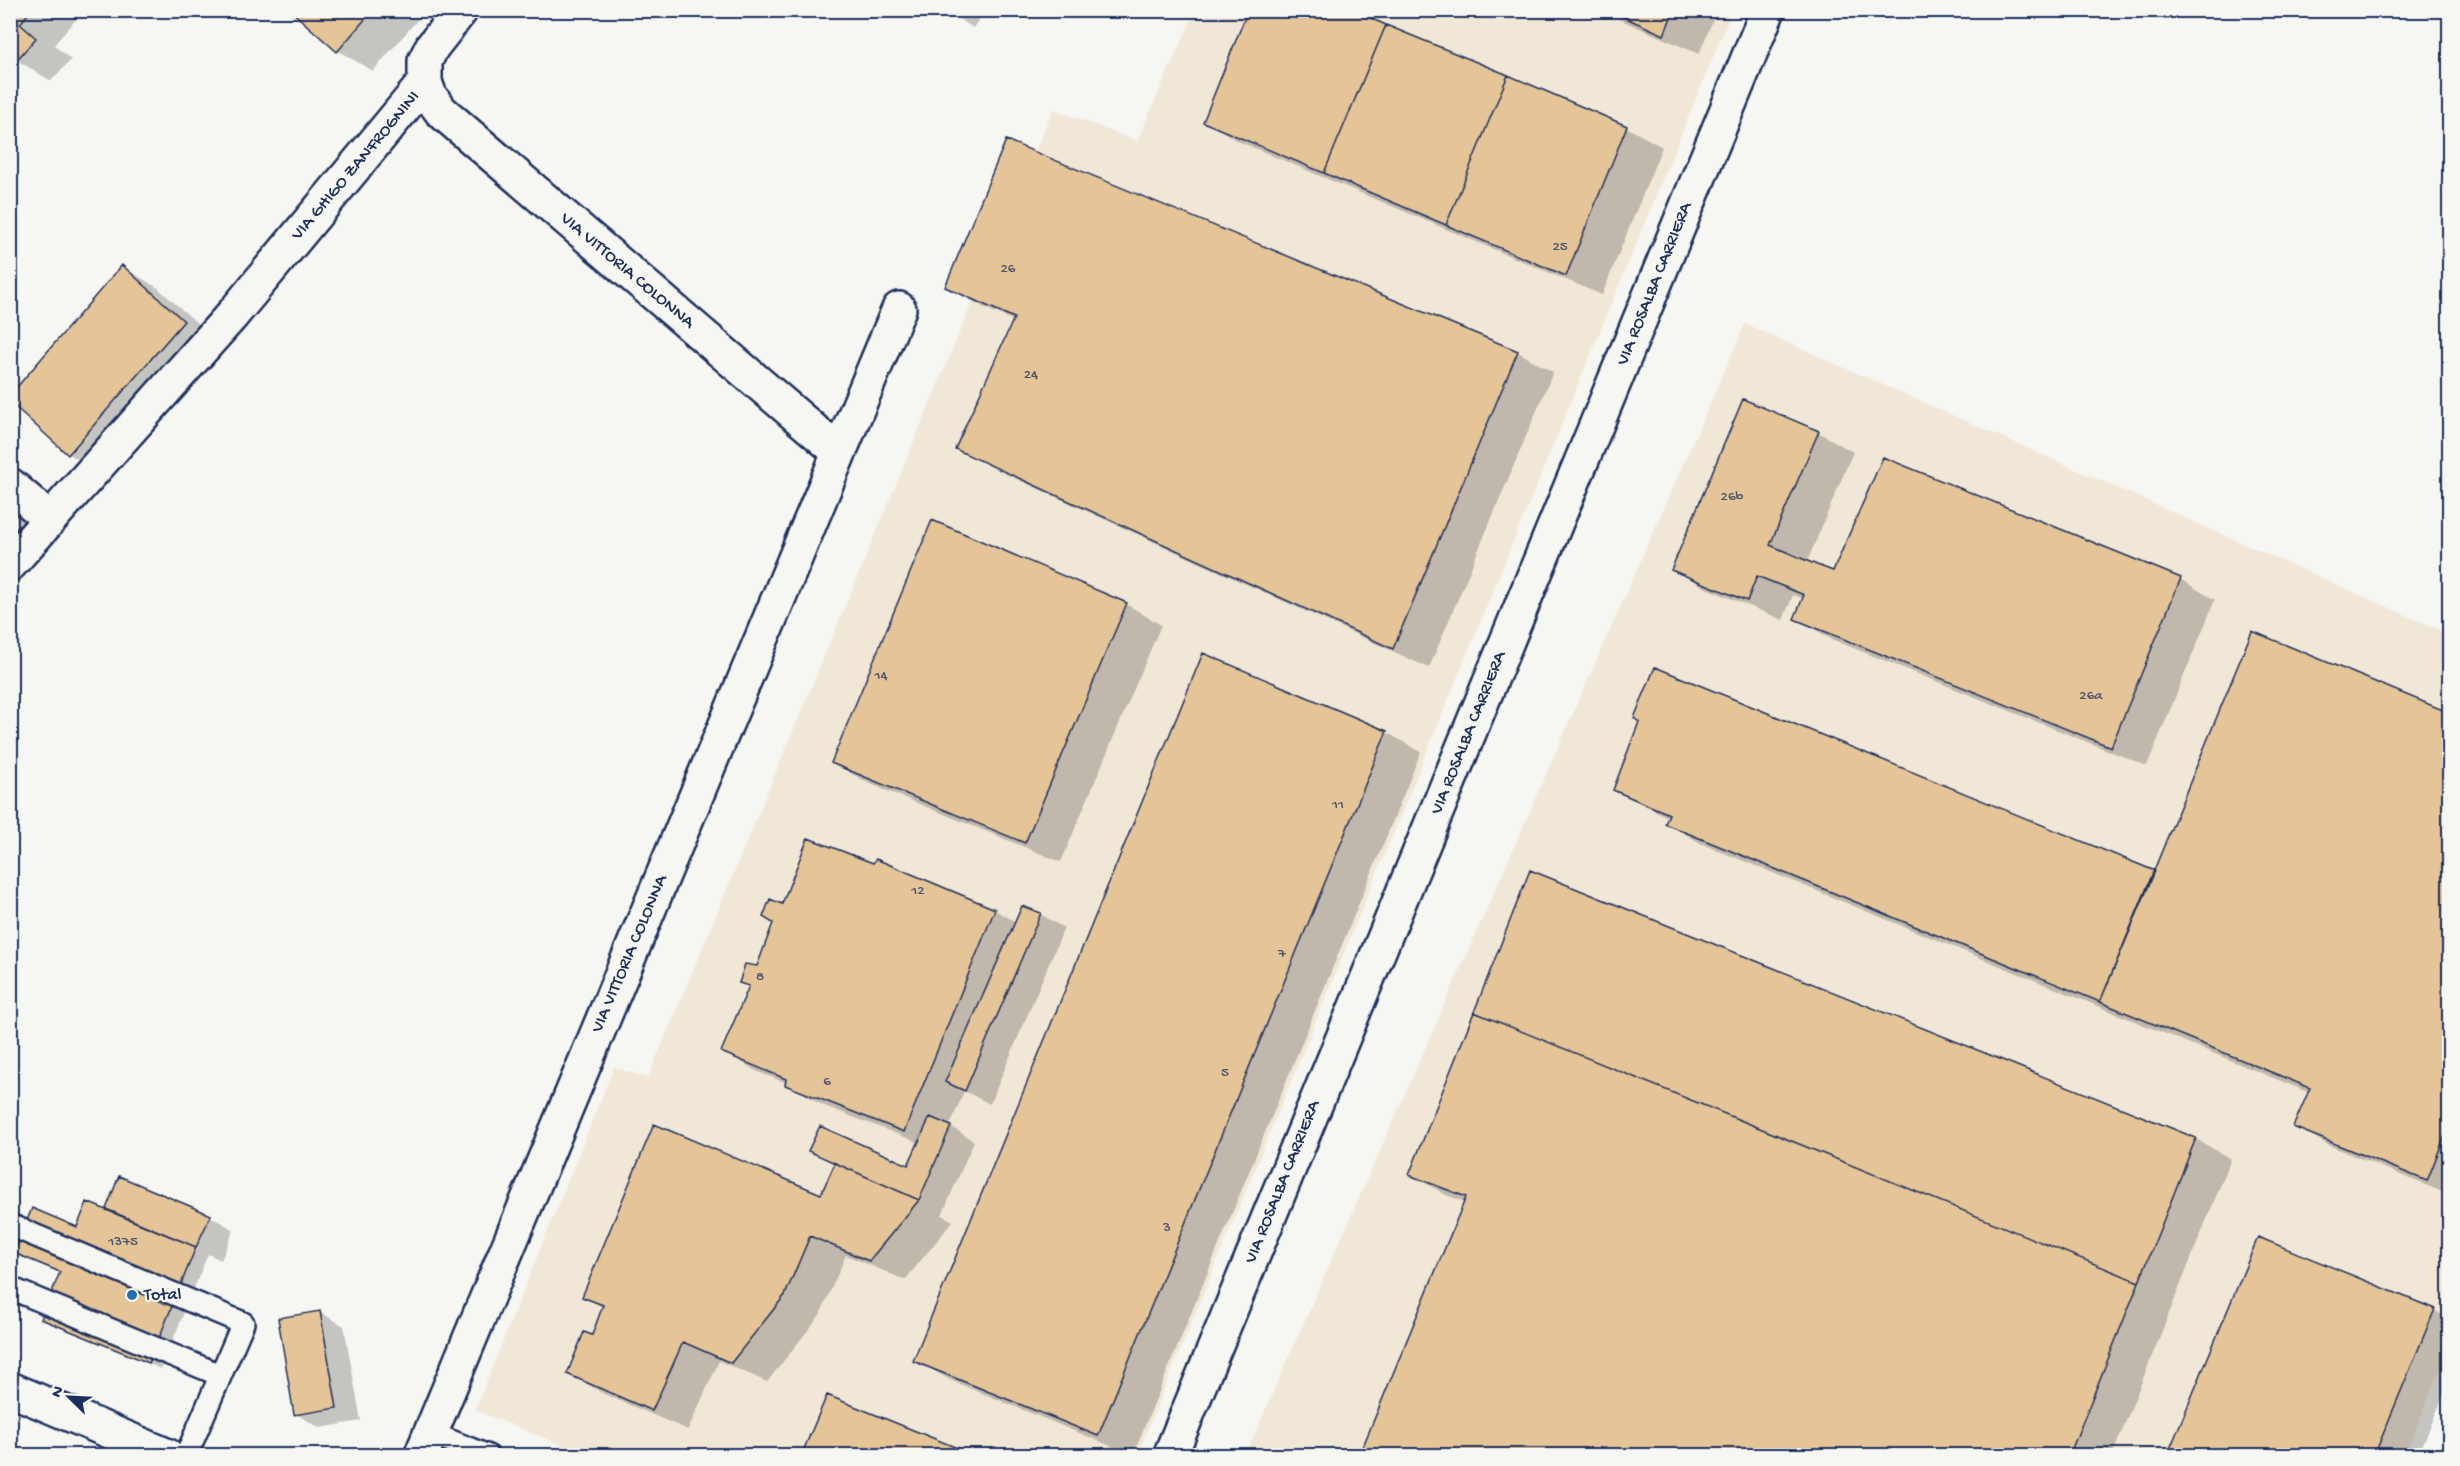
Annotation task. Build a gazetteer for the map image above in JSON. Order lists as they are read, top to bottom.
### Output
{
  "streets": {
    "street": ["VIA GHIGO ZANFROGNINI", "VIA VITTORIA COLONNA", "VIA ROSALBA CARRIERA"]
  },
  "crossings": [
    ["VIA GHIGO ZANFROGNINI", "VIA VITTORIA COLONNA"]
  ],
  "places": ["Total"],
  "house_numbers": [
    "25",
    "26",
    "24",
    "26b",
    "14",
    "26a",
    "11",
    "12",
    "7",
    "8",
    "5",
    "6",
    "3",
    "1375"
  ],
  "north": "top left"
}
